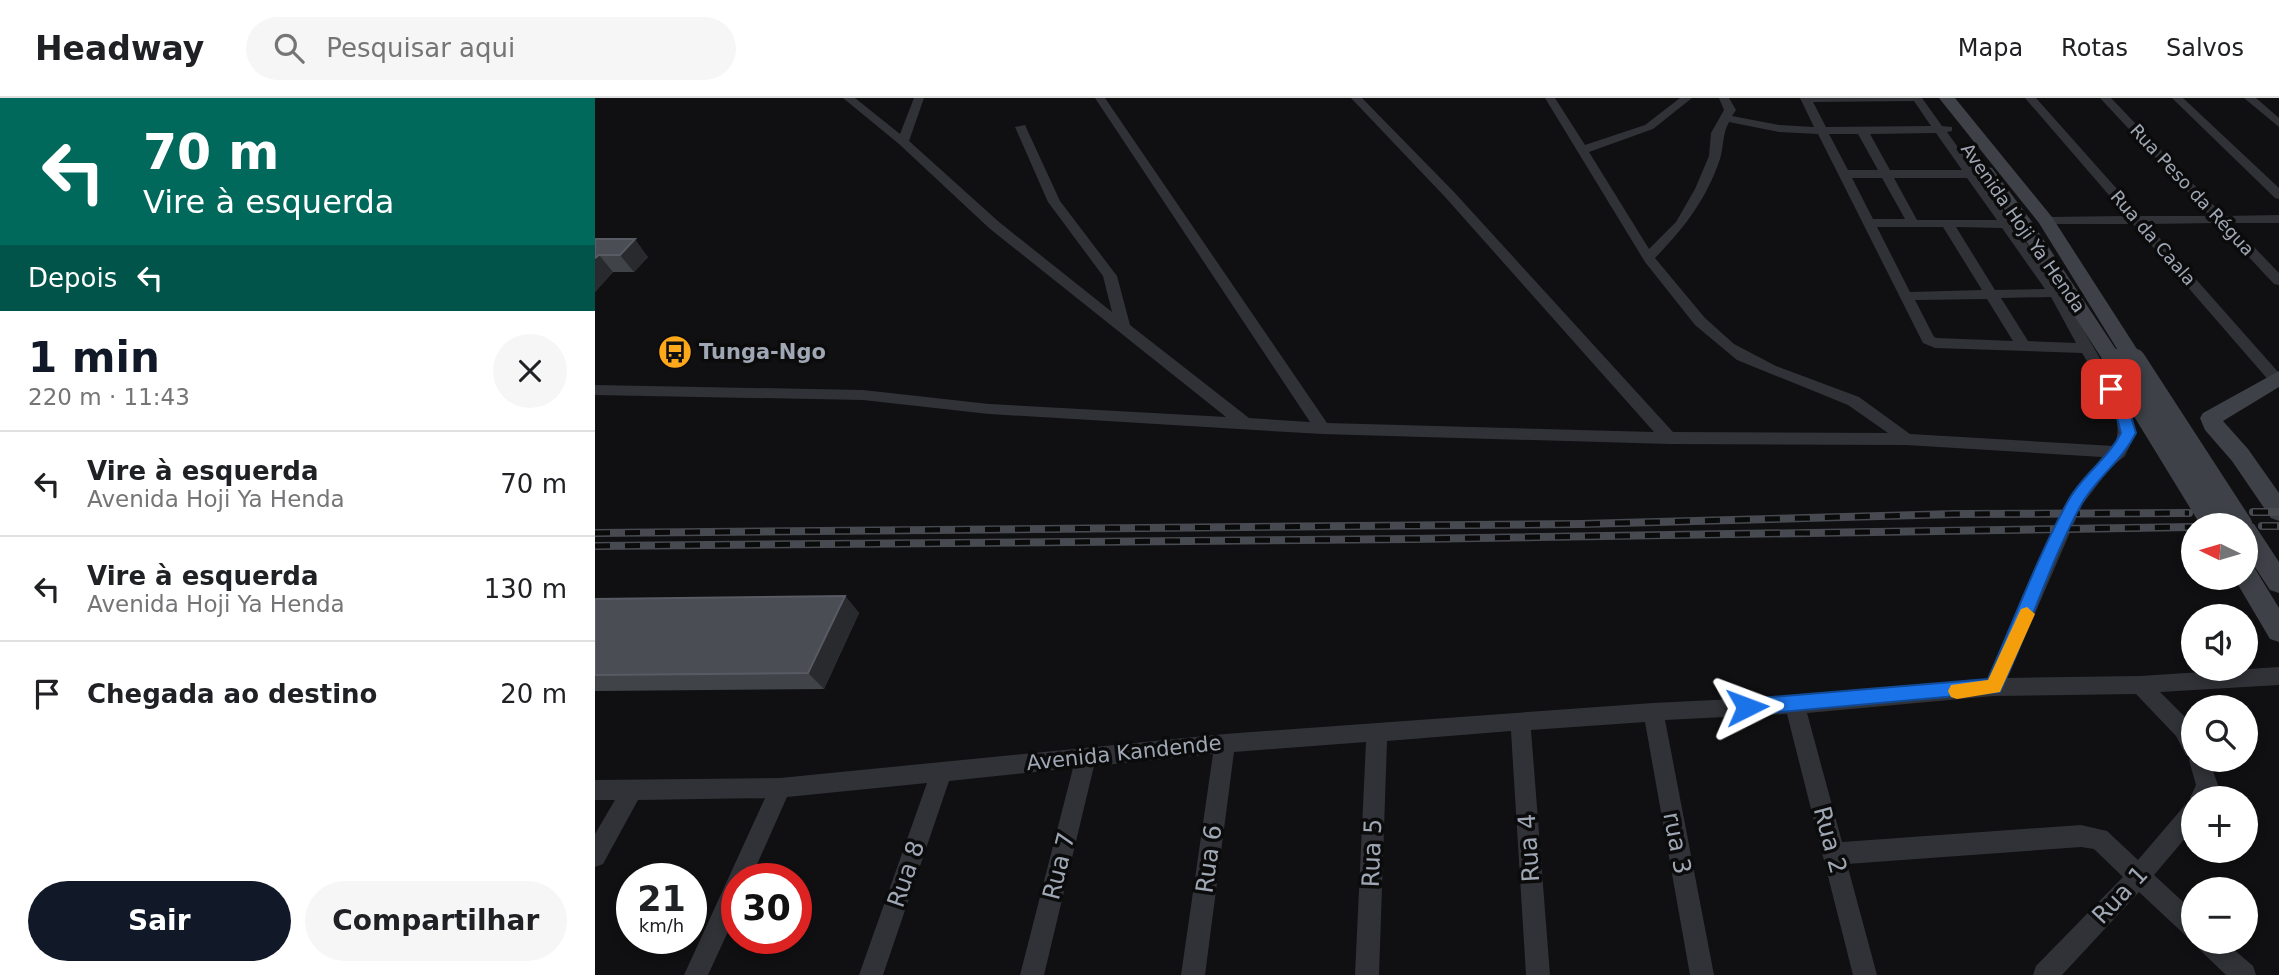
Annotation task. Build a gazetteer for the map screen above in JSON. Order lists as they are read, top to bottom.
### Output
{
  "streets": {
    "main road": ["Avenida Hoji Ya Henda"],
    "street": [
      "Rua Peso da Régua",
      "Rua da Caala",
      "Avenida Kandende",
      "Rua 2",
      "rua 3",
      "Rua 4",
      "Rua 5",
      "Rua 6",
      "Rua 7",
      "Rua 8",
      "Rua 1"
    ]
  },
  "crossings": [
    ["Avenida Kandende", "rua 3"],
    ["Avenida Kandende", "Rua 4"],
    ["Avenida Kandende", "Rua 5"],
    ["Avenida Kandende", "Rua 6"],
    ["Avenida Kandende", "Rua 7"],
    ["Avenida Kandende", "Rua 8"]
  ],
  "places": {
    "bus stop": ["Tunga-Ngo"]
  },
  "north": "left",
  "page": {
    "header": "Headway",
    "search": "Pesquisar aqui",
    "nav": ["Mapa", "Rotas", "Salvos"],
    "turn": ["70 m", "Vire à esquerda"],
    "then": "Depois",
    "heading": ["1 min", "220 m · 11:43"],
    "list": [
      {
        "name": "Vire à esquerda",
        "note": "Avenida Hoji Ya Henda",
        "value": "70 m"
      },
      {
        "name": "Vire à esquerda",
        "note": "Avenida Hoji Ya Henda",
        "value": "130 m"
      },
      {
        "name": "Chegada ao destino",
        "value": "20 m"
      }
    ],
    "map_buttons": ["+", "−"],
    "speed": "21 km/h",
    "limit": "30",
    "buttons": ["Sair", "Compartilhar"]
  }
}
